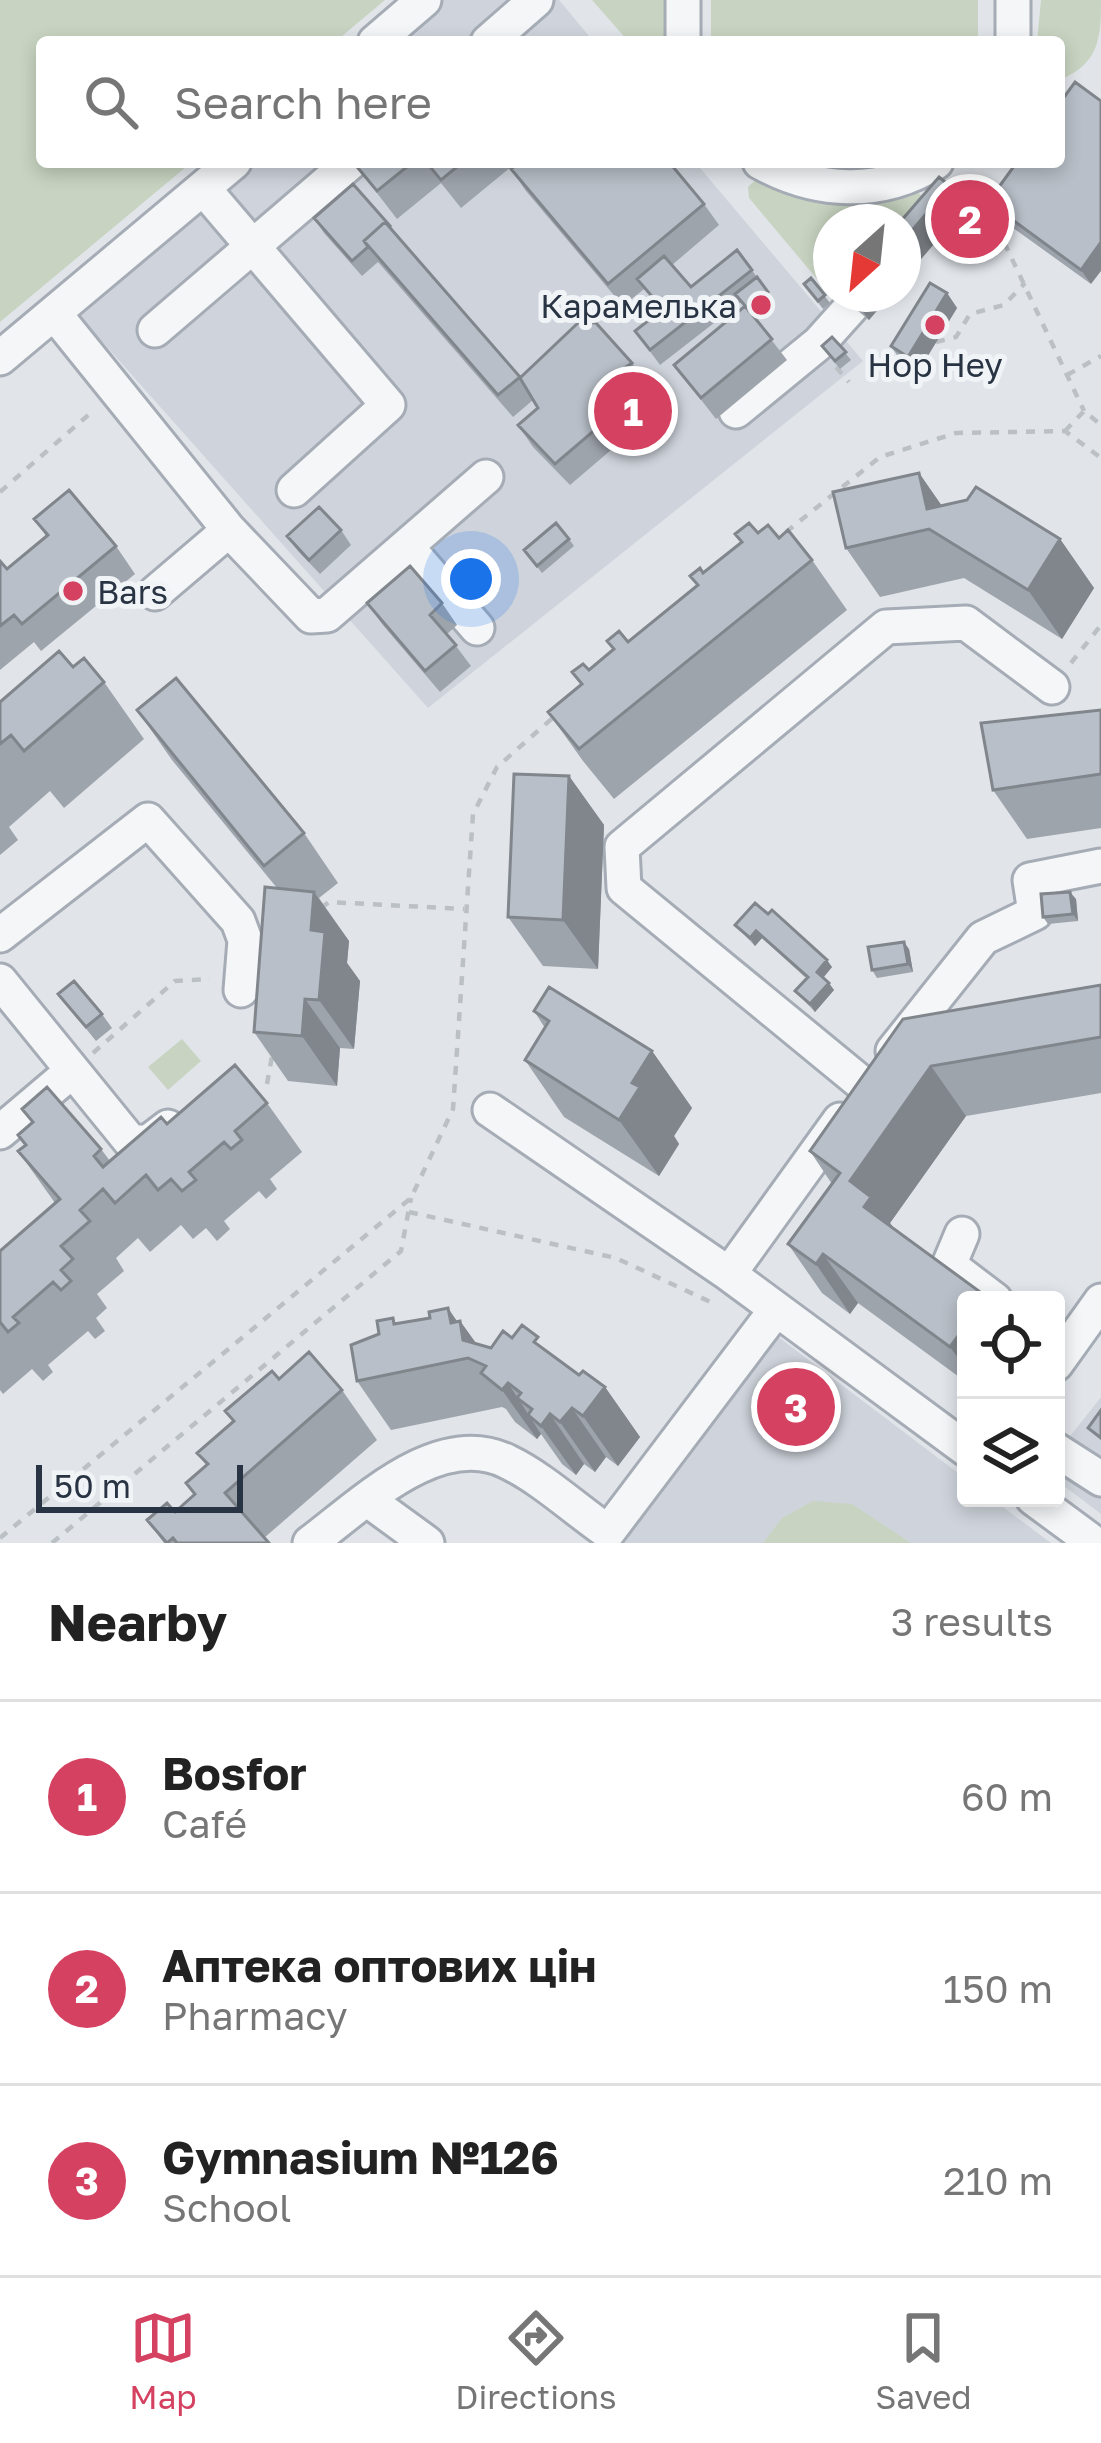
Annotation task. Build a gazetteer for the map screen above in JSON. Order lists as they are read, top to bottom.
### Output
{
  "places": ["Карамелька", "Hop Hey", "Bars"],
  "scale_bar": "50 m",
  "north": "bottom left",
  "page": {
    "search": "Search here",
    "pins": ["2", "1", "3"],
    "scale": "50 m",
    "heading": ["Nearby", "3 results"],
    "list": [
      {
        "mark": "1",
        "name": "Bosfor",
        "note": "Café",
        "value": "60 m"
      },
      {
        "mark": "2",
        "name": "Аптека оптових цін",
        "note": "Pharmacy",
        "value": "150 m"
      },
      {
        "mark": "3",
        "name": "Gymnasium №126",
        "note": "School",
        "value": "210 m"
      }
    ],
    "nav": ["Map", "Directions", "Saved"]
  }
}
